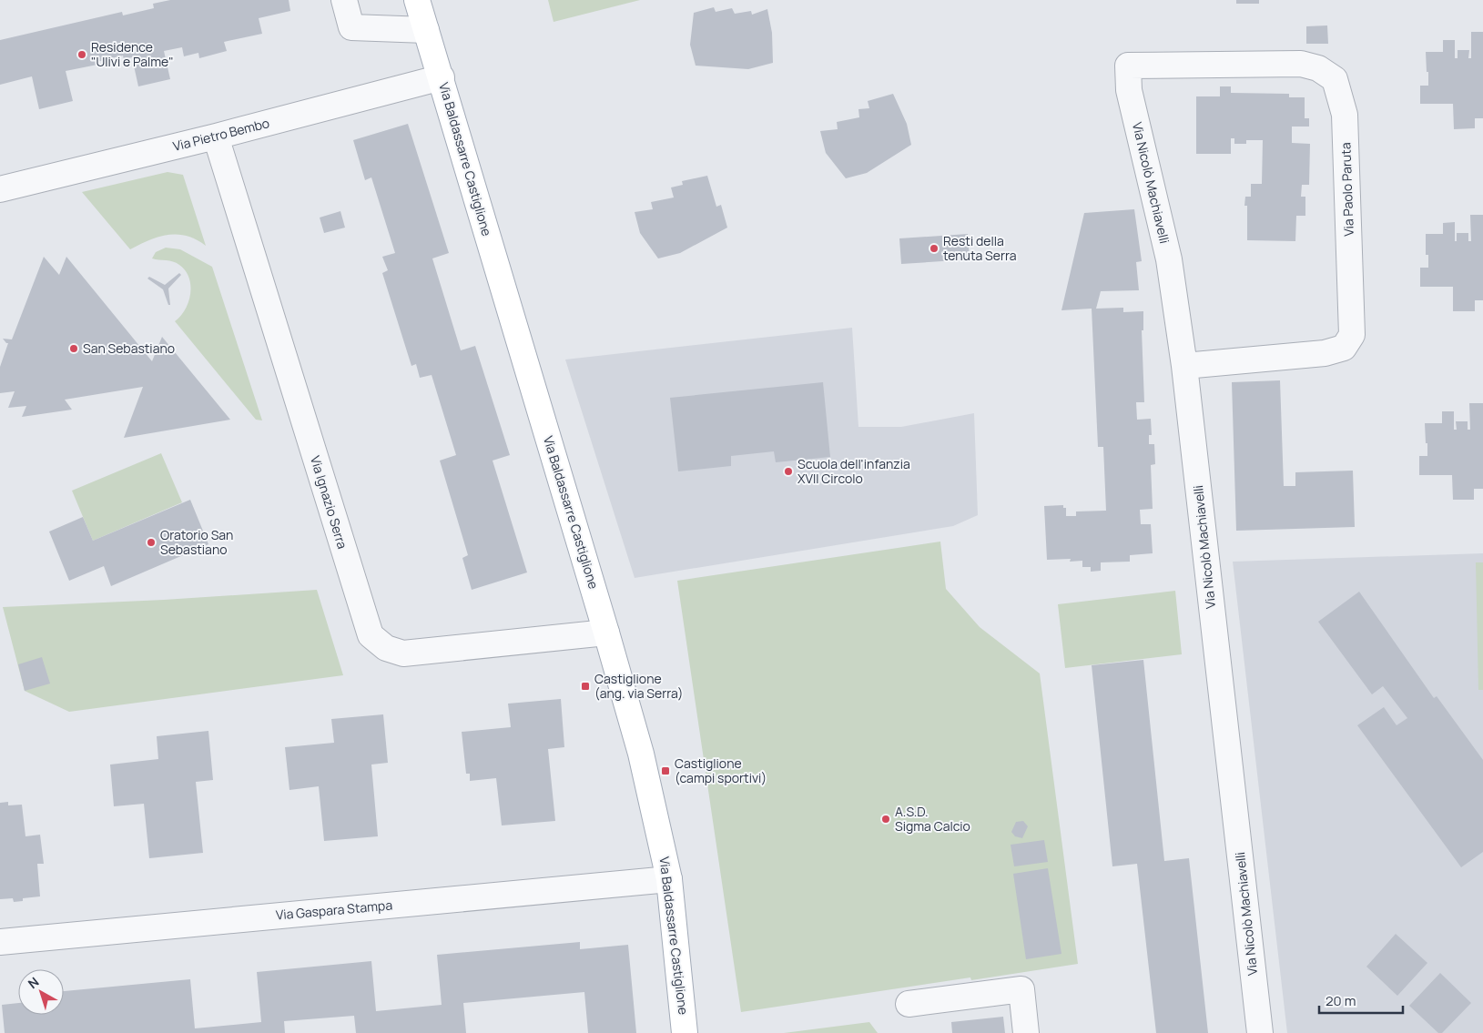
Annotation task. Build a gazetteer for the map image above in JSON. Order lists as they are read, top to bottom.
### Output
{
  "streets": {
    "main road": ["Via Baldassarre Castiglione"],
    "street": [
      "Via Pietro Bembo",
      "Via Nicolò Machiavelli",
      "Via Paolo Paruta",
      "Via Ignazio Serra",
      "Via Gaspara Stampa"
    ]
  },
  "crossings": [
    ["Via Pietro Bembo", "Via Baldassarre Castiglione"],
    ["Via Pietro Bembo", "Via Ignazio Serra"],
    ["Via Baldassarre Castiglione", "Via Ignazio Serra"],
    ["Via Baldassarre Castiglione", "Via Gaspara Stampa"],
    ["Via Nicolò Machiavelli", "Via Paolo Paruta"]
  ],
  "places": {
    "other": [
      "Residence \"Ulivi e Palme\"",
      "Resti della tenuta Serra",
      "San Sebastiano",
      "Scuola dell'infanzia XVII Circolo",
      "Oratorio San Sebastiano",
      "A.S.D. Sigma Calcio"
    ],
    "transit": ["Castiglione (ang. via Serra)", "Castiglione (campi sportivi)"]
  },
  "scale_bar": "20 m",
  "north": "top left"
}
